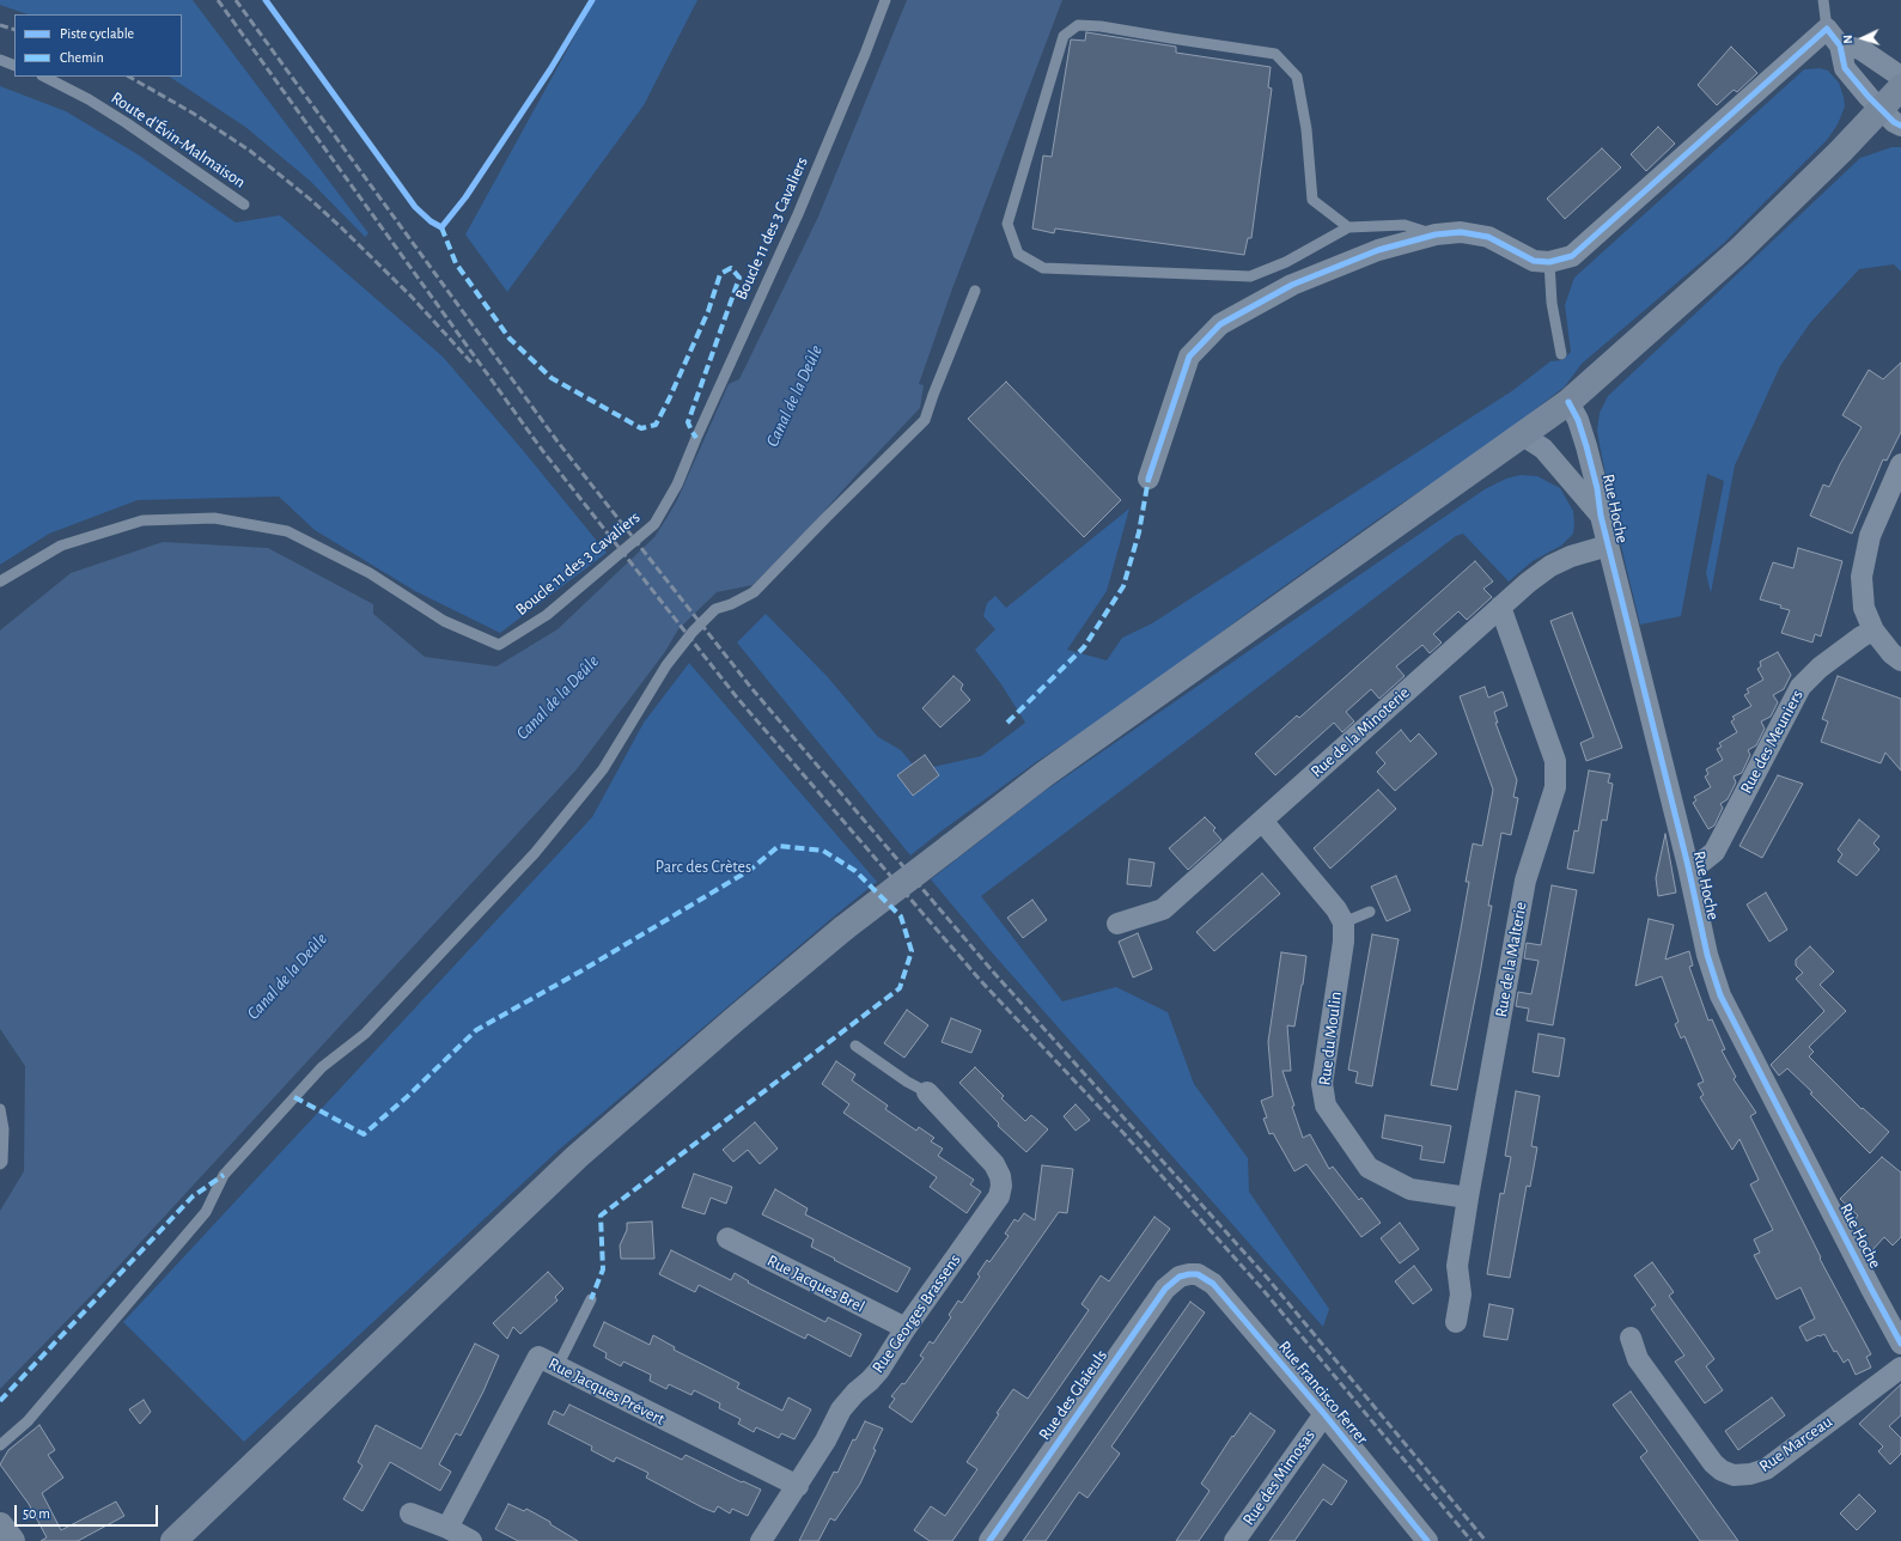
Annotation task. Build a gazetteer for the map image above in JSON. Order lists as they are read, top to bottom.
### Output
{
  "streets": {
    "street": [
      "Rue Hoche",
      "Rue de la Minoterie",
      "Rue des Meuniers",
      "Rue de la Malterie",
      "Rue du Moulin",
      "Rue Jacques Brel",
      "Rue Georges Brassens",
      "Rue Jacques Prévert",
      "Rue Francisco Ferrer",
      "Rue des Glaïeuls",
      "Rue Marceau",
      "Rue des Mimosas"
    ],
    "lane": ["Route d'Évin-Malmaison", "Boucle 11 des 3 Cavaliers"]
  },
  "crossings": [
    ["Rue Hoche", "Rue de la Minoterie"],
    ["Rue Hoche", "Rue des Meuniers"],
    ["Rue de la Minoterie", "Rue de la Malterie"],
    ["Rue de la Minoterie", "Rue du Moulin"],
    ["Rue de la Malterie", "Rue du Moulin"],
    ["Rue Jacques Brel", "Rue Georges Brassens"],
    ["Rue Georges Brassens", "Rue Jacques Prévert"],
    ["Rue Francisco Ferrer", "Rue des Glaïeuls"],
    ["Rue Francisco Ferrer", "Rue des Mimosas"]
  ],
  "water": ["Canal de la Deûle"],
  "parks": ["Parc des Crètes"],
  "legend": ["Piste cyclable", "Chemin"],
  "scale_bar": "50 m",
  "north": "left"
}
